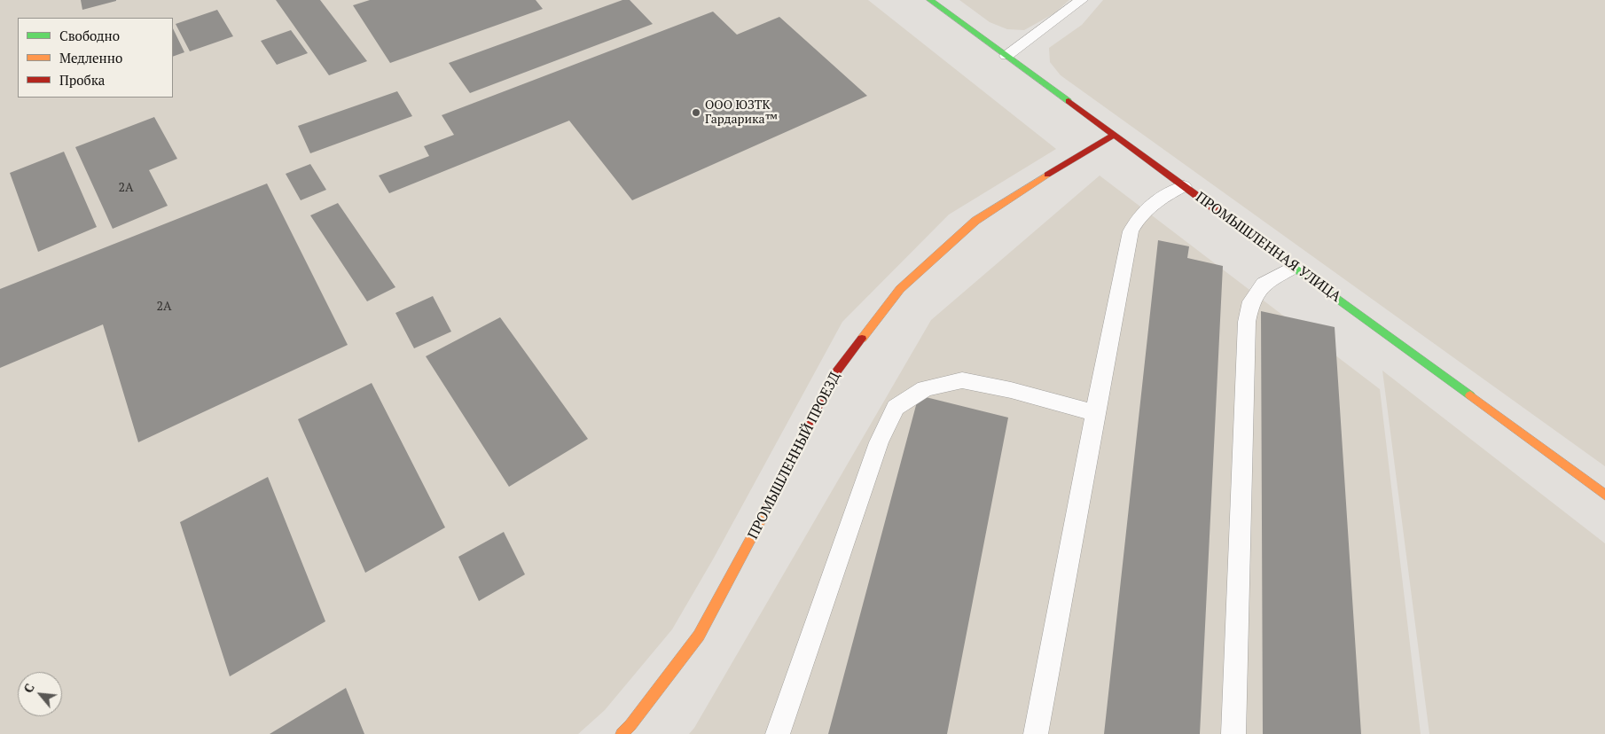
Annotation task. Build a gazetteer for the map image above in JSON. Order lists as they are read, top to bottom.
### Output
{
  "streets": {
    "street": ["ПРОМЫШЛЕННАЯ УЛИЦА", "ПРОМЫШЛЕННЫЙ ПРОЕЗД"]
  },
  "crossings": [
    ["ПРОМЫШЛЕННАЯ УЛИЦА", "ПРОМЫШЛЕННЫЙ ПРОЕЗД"]
  ],
  "places": ["ООО ЮЗТК Гардарика™"],
  "house_numbers": ["2А", "2А"],
  "legend": ["Свободно", "Медленно", "Пробка"],
  "north": "top left"
}
